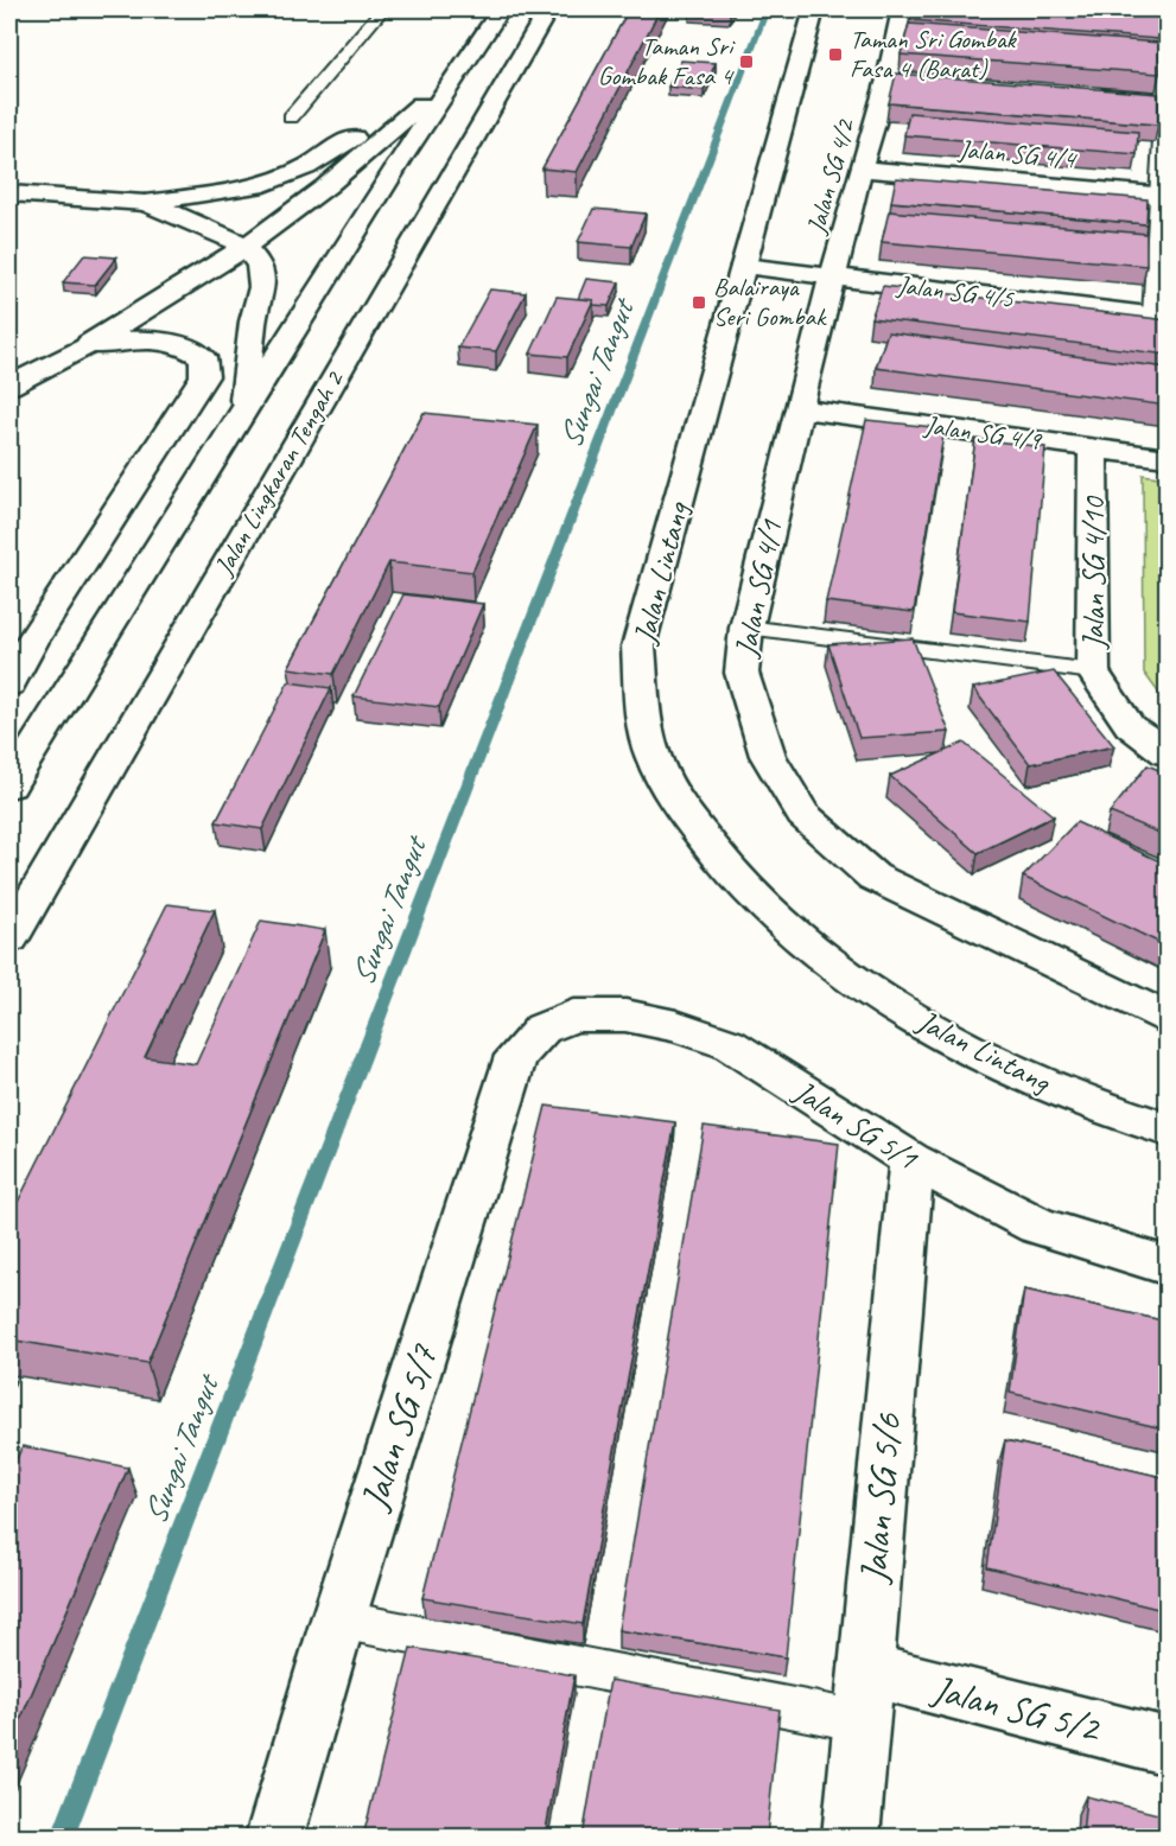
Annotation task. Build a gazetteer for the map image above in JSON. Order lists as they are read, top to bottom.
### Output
{
  "streets": {
    "main road": [
      "Jalan SG 4/4",
      "Jalan SG 4/2",
      "Jalan SG 4/5",
      "Jalan SG 4/9",
      "Jalan Lingkaran Tengah 2",
      "Jalan Lintang",
      "Jalan SG 4/10",
      "Jalan SG 4/1",
      "Jalan SG 5/1",
      "Jalan SG 5/7",
      "Jalan SG 5/6",
      "Jalan SG 5/2"
    ]
  },
  "crossings": [
    ["Jalan SG 4/4", "Jalan SG 4/2"],
    ["Jalan SG 4/2", "Jalan SG 4/5"],
    ["Jalan SG 4/2", "Jalan SG 4/1"],
    ["Jalan SG 4/5", "Jalan Lintang"],
    ["Jalan SG 4/5", "Jalan SG 4/1"],
    ["Jalan SG 4/9", "Jalan SG 4/10"],
    ["Jalan SG 4/9", "Jalan SG 4/1"],
    ["Jalan SG 5/1", "Jalan SG 5/7"],
    ["Jalan SG 5/1", "Jalan SG 5/6"],
    ["Jalan SG 5/6", "Jalan SG 5/2"]
  ],
  "water": ["Sungai Tangut"],
  "places": {
    "transit": ["Taman Sri Gombak Fasa 4 (Barat)", "Taman Sri Gombak Fasa 4", "Balairaya Seri Gombak"]
  }
}
